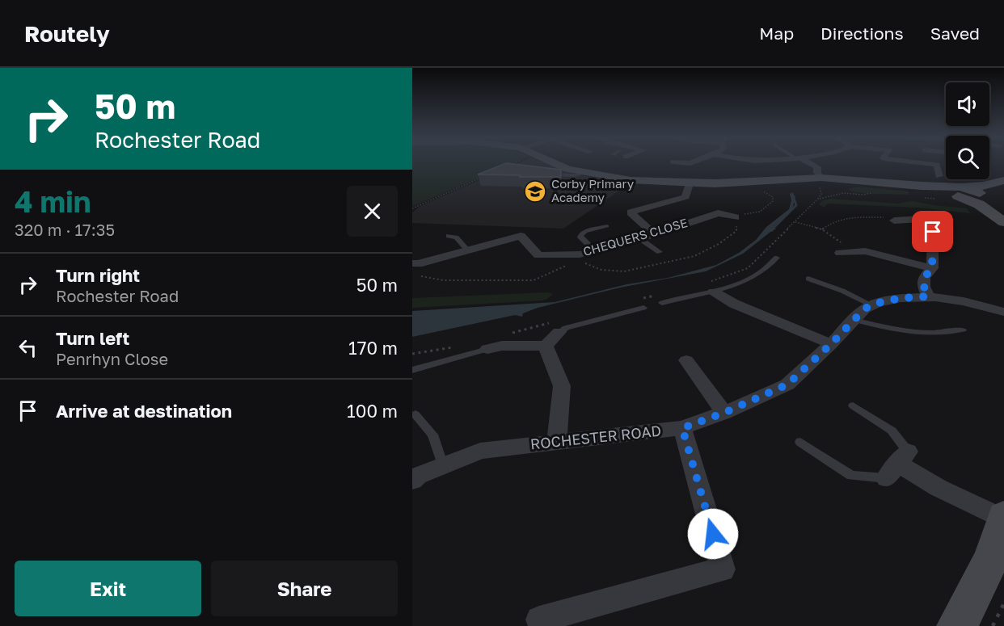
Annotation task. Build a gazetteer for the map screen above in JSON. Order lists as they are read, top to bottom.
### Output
{
  "streets": {
    "street": ["CHEQUERS CLOSE", "ROCHESTER ROAD"]
  },
  "places": {
    "school or university": ["Corby Primary Academy"]
  },
  "page": {
    "header": "Routely",
    "nav": ["Map", "Directions", "Saved"],
    "turn": ["50 m", "Rochester Road"],
    "heading": ["4 min", "320 m · 17:35"],
    "list": [
      {
        "name": "Turn right",
        "note": "Rochester Road",
        "value": "50 m"
      },
      {
        "name": "Turn left",
        "note": "Penrhyn Close",
        "value": "170 m"
      },
      {
        "name": "Arrive at destination",
        "value": "100 m"
      }
    ],
    "buttons": ["Exit", "Share"]
  }
}
